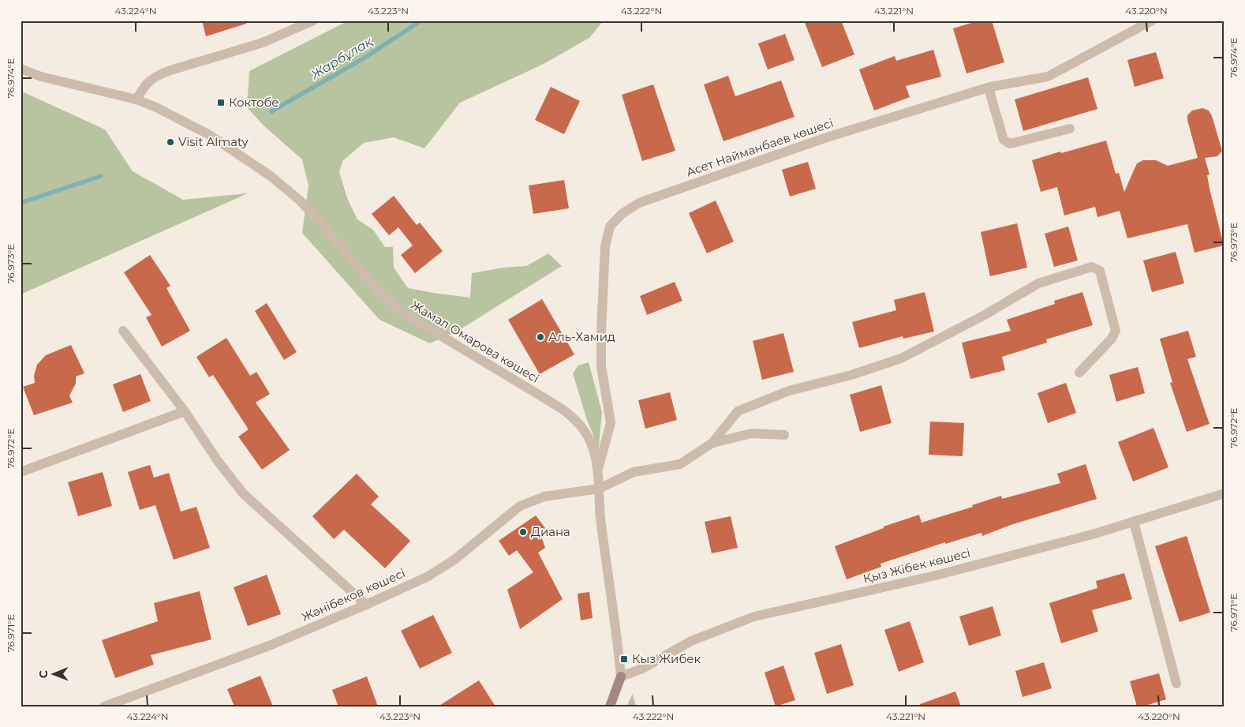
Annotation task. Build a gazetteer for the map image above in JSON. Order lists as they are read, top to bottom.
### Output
{
  "streets": {
    "street": [
      "Асет Найманбаев көшесі",
      "Жамал Омарова көшесі",
      "Қыз Жібек көшесі",
      "Жәнібеков көшесі"
    ]
  },
  "crossings": [
    ["Асет Найманбаев көшесі", "Жамал Омарова көшесі"],
    ["Жамал Омарова көшесі", "Қыз Жібек көшесі"],
    ["Жамал Омарова көшесі", "Жәнібеков көшесі"]
  ],
  "water": ["Жарбұлақ"],
  "places": {
    "transit": ["Коктобе", "Кыз Жибек"],
    "other": ["Visit Almaty", "Аль-Хамид", "Диана"]
  },
  "north": "left",
  "coordinates": [
    "43.224°N",
    "43.223°N",
    "43.222°N",
    "43.221°N",
    "43.220°N",
    "76.974°E",
    "76.973°E",
    "76.972°E",
    "76.971°E"
  ]
}
